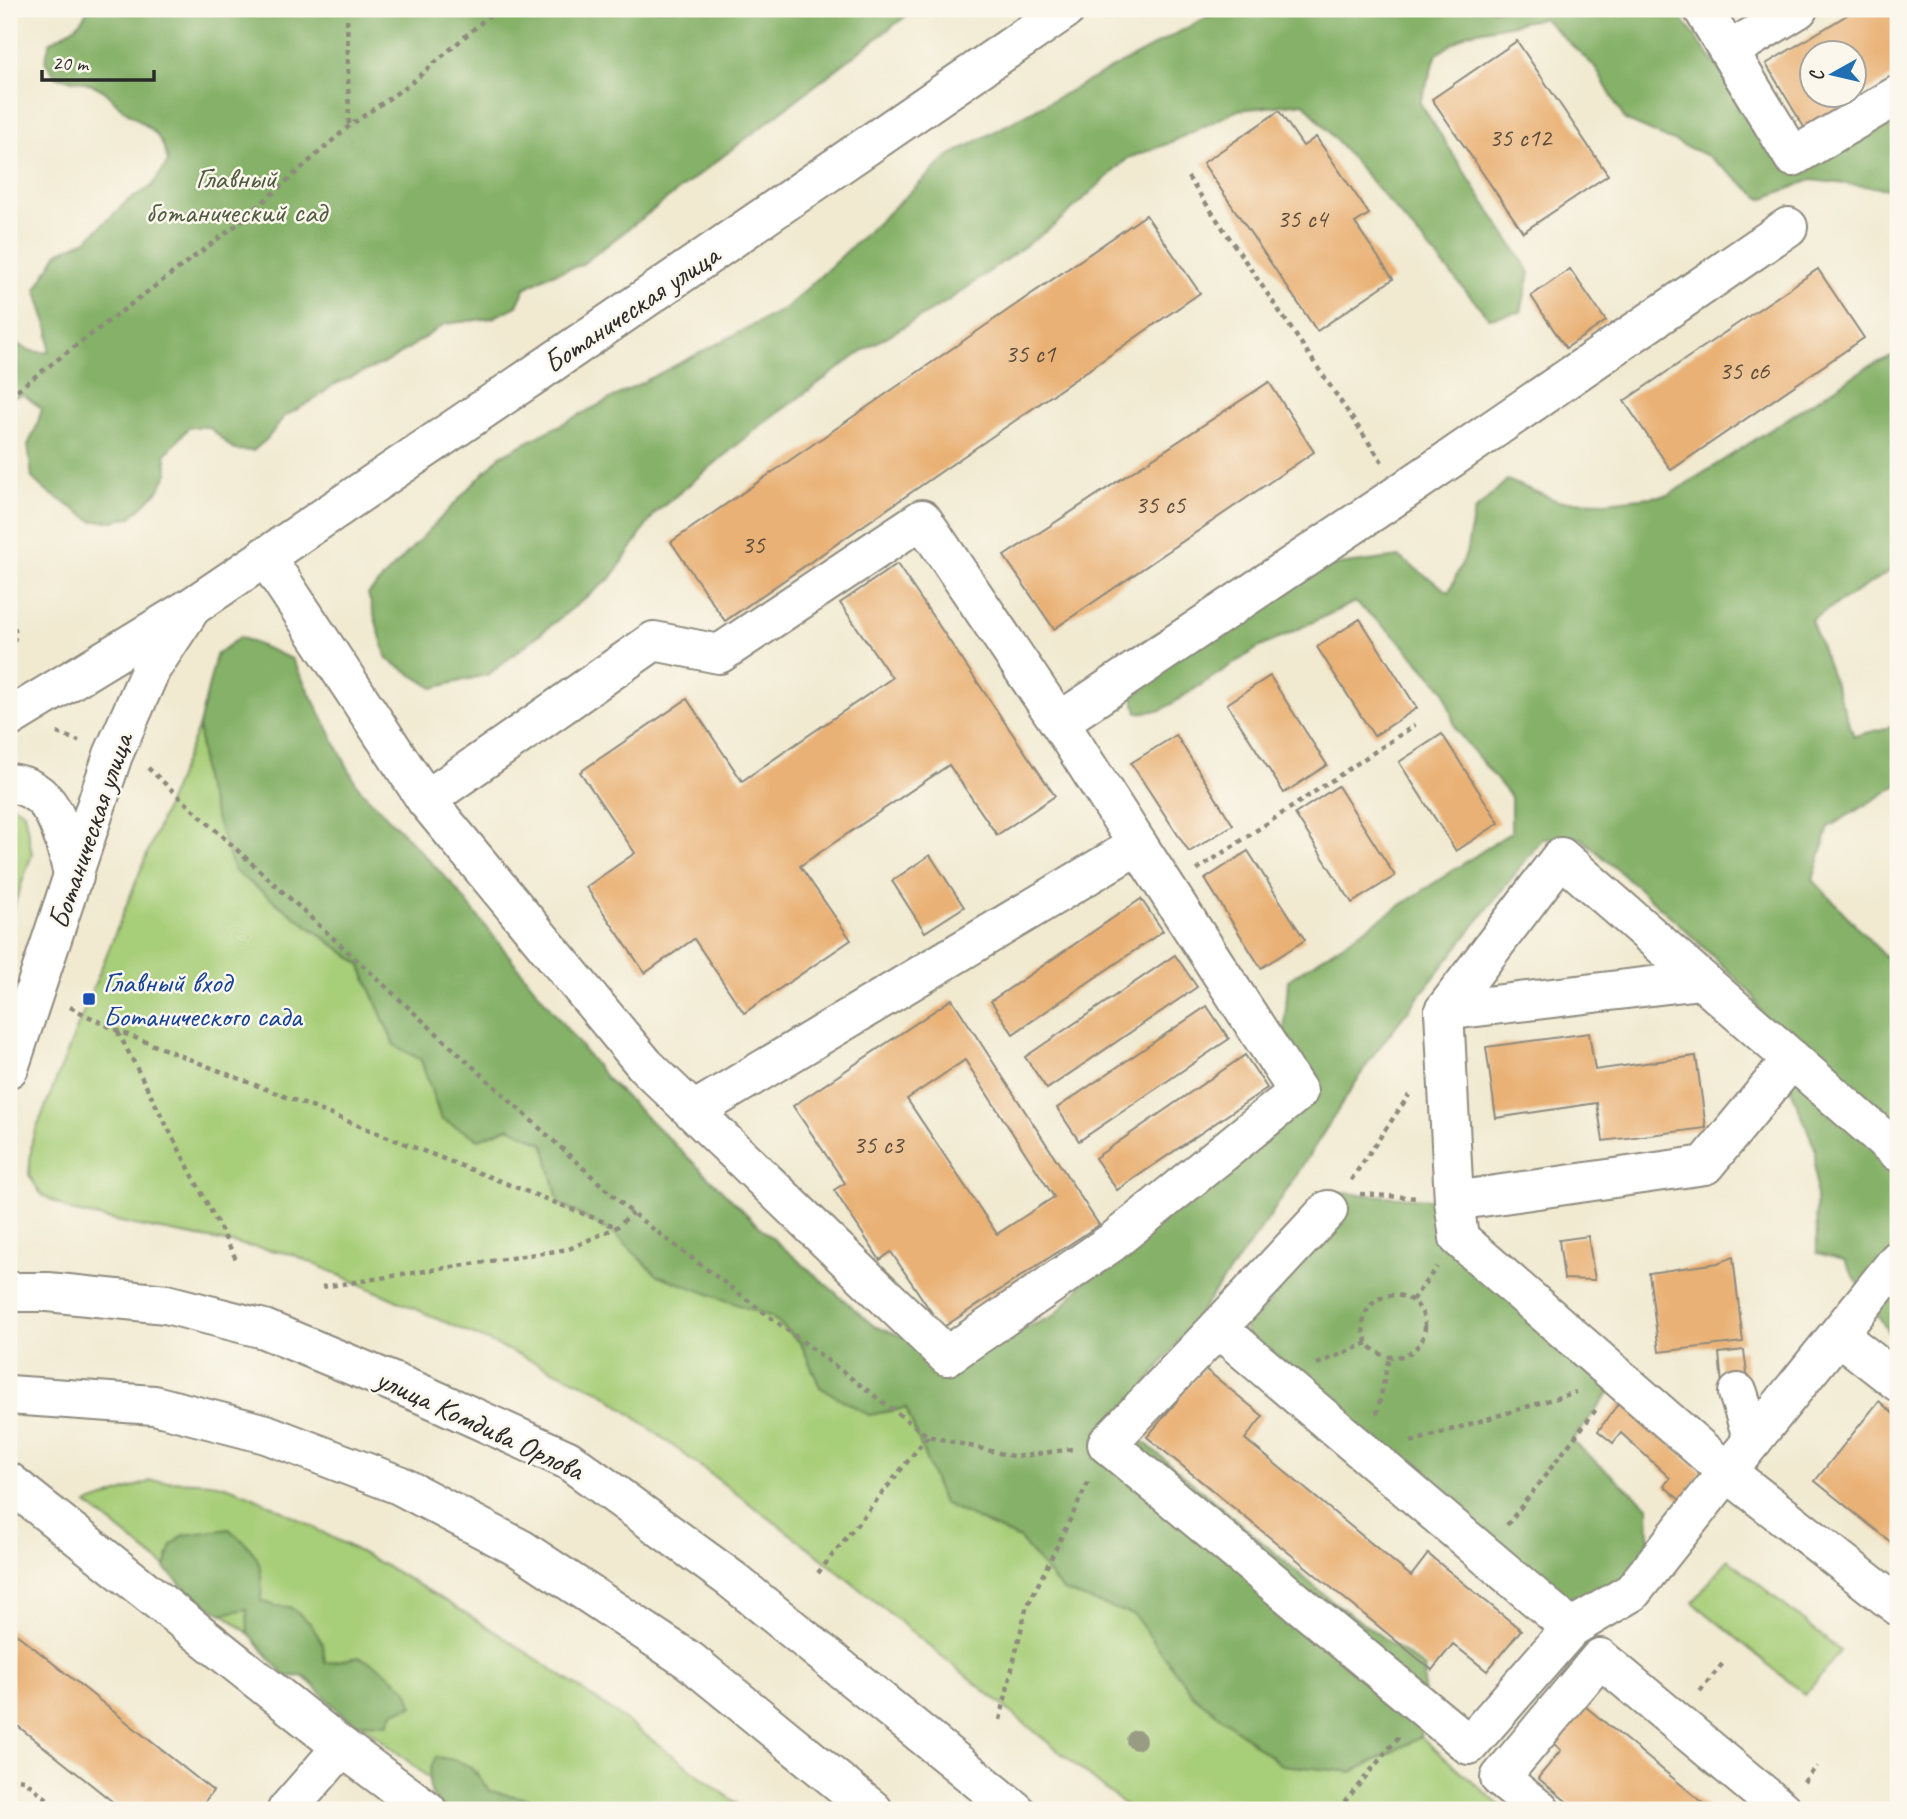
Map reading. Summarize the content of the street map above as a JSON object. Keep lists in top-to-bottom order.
{
  "streets": {
    "main road": ["Ботаническая улица", "улица Комдива Орлова"]
  },
  "parks": ["Главный ботанический сад"],
  "places": {
    "transit": ["Главный вход Ботанического сада"]
  },
  "house_numbers": [
    "35 с12",
    "35 с4",
    "35 с1",
    "35 с6",
    "35 с5",
    "35",
    "35 с3"
  ],
  "scale_bar": "20 m",
  "north": "left"
}
